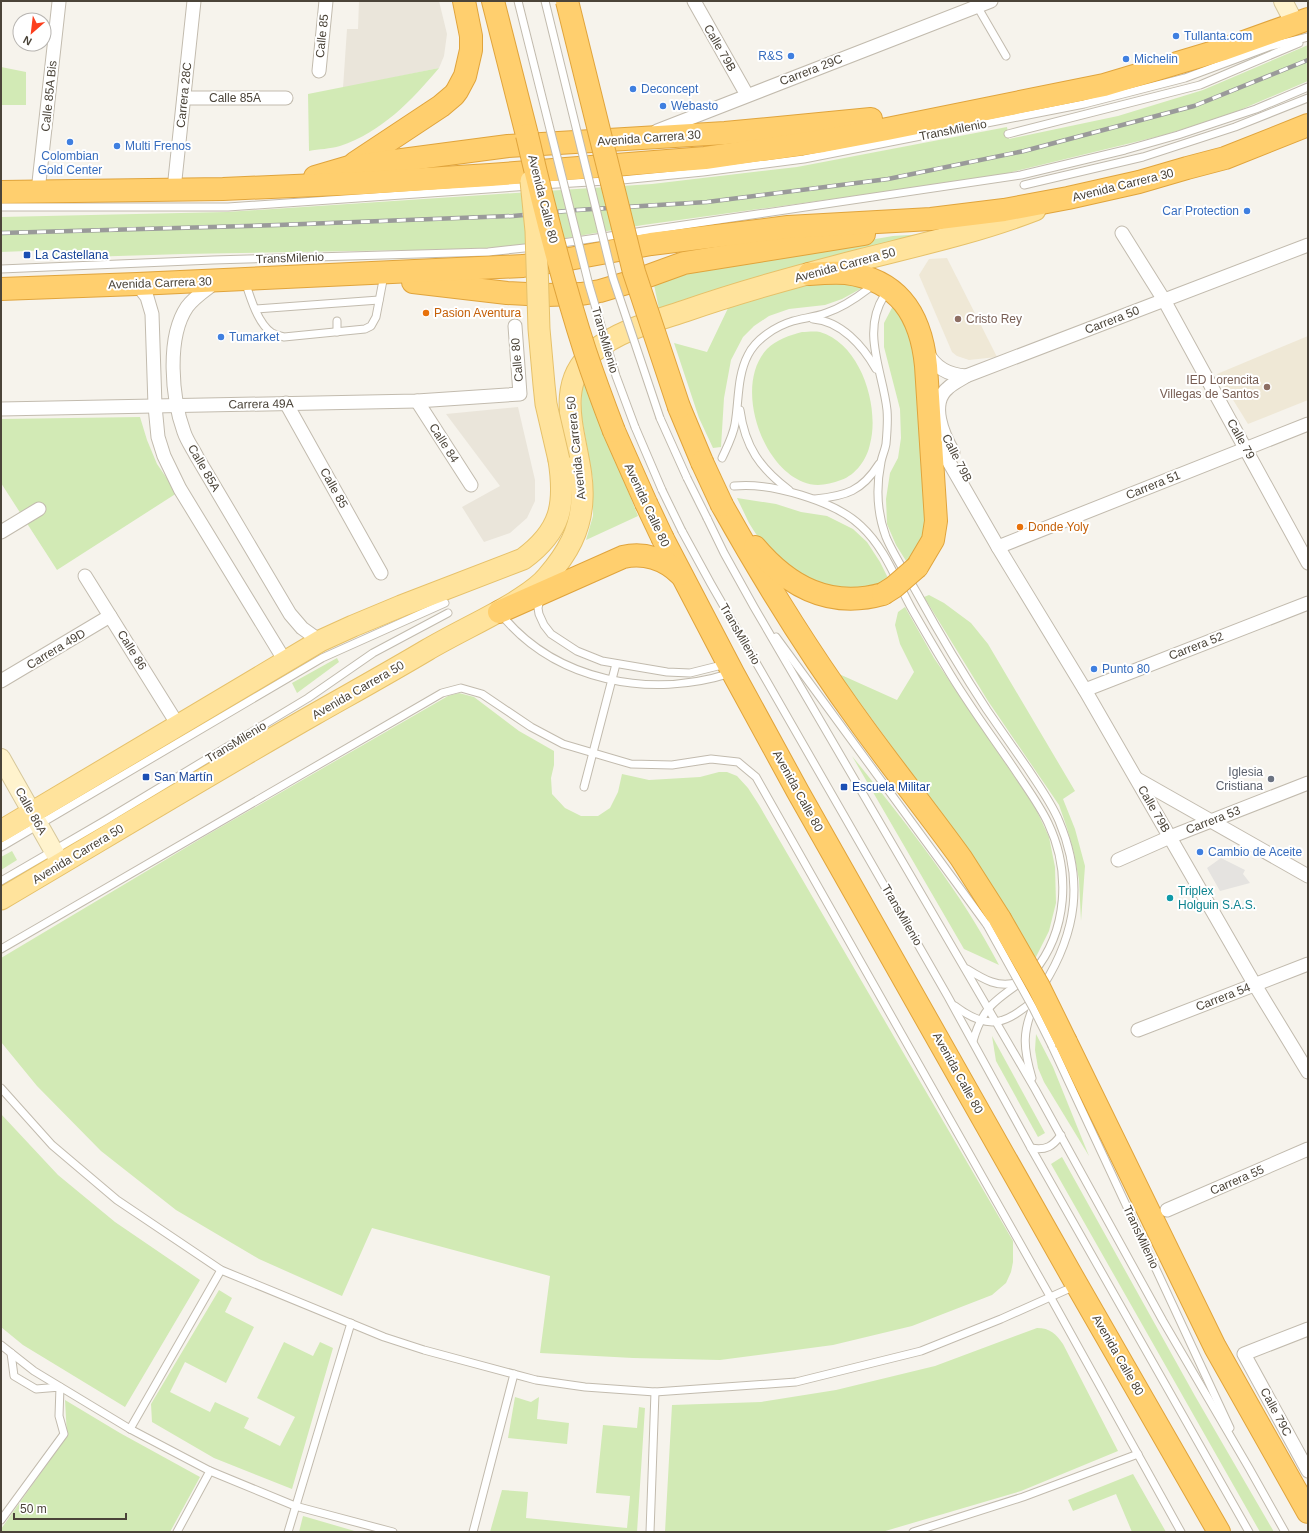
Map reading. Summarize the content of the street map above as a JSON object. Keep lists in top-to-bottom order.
{
  "streets": {
    "highway": ["Avenida Carrera 30", "Avenida Calle 80"],
    "main road": ["Avenida Carrera 50"],
    "street": [
      "Calle 85",
      "Calle 79B",
      "Carrera 29C",
      "Carrera 28C",
      "Calle 85A Bis",
      "Calle 85A",
      "Carrera 50",
      "Calle 80",
      "Carrera 49A",
      "Calle 79",
      "Calle 84",
      "Carrera 51",
      "Carrera 52",
      "Carrera 49D",
      "Calle 86",
      "Calle 86A",
      "Carrera 53",
      "Carrera 54",
      "Carrera 55",
      "Calle 79C"
    ],
    "lane": ["TransMilenio"]
  },
  "crossings": [
    ["Calle 85", "Carrera 49A"],
    ["Calle 79B", "Carrera 29C"],
    ["Calle 79B", "Carrera 50"],
    ["Calle 79B", "Carrera 51"],
    ["Calle 79B", "Carrera 52"],
    ["Calle 79B", "Carrera 53"],
    ["Calle 79B", "Carrera 54"],
    ["Carrera 29C", "Avenida Carrera 30"],
    ["Carrera 28C", "Calle 85A"],
    ["Carrera 28C", "Avenida Carrera 30"],
    ["Calle 85A Bis", "Avenida Carrera 30"],
    ["Calle 85A", "Avenida Carrera 30"],
    ["Calle 85A", "Avenida Carrera 50"],
    ["Calle 85A", "Carrera 49A"],
    ["TransMilenio", "Avenida Carrera 30"],
    ["TransMilenio", "Avenida Calle 80"],
    ["TransMilenio", "Avenida Carrera 50"],
    ["TransMilenio", "Calle 86A"],
    ["Avenida Carrera 30", "Avenida Carrera 50"],
    ["Avenida Calle 80", "Avenida Carrera 50"],
    ["Avenida Carrera 50", "Calle 86"],
    ["Avenida Carrera 50", "Calle 86A"],
    ["Carrera 50", "Calle 79"],
    ["Calle 80", "Carrera 49A"],
    ["Carrera 49A", "Calle 84"],
    ["Calle 79", "Carrera 51"],
    ["Carrera 49D", "Calle 86"]
  ],
  "places": {
    "other": [
      "Tullanta.com",
      "R&S",
      "Michelin",
      "Deconcept",
      "Webasto",
      "Colombian Gold Center",
      "Multi Frenos",
      "Car Protection",
      "Pasion Aventura",
      "Cristo Rey",
      "Tumarket",
      "IED Lorencita Villegas de Santos",
      "Donde Yoly",
      "Punto 80",
      "Iglesia Cristiana",
      "Cambio de Aceite",
      "Triplex Holguin S.A.S."
    ],
    "transit": ["La Castellana", "San Martín", "Escuela Militar"]
  },
  "scale_bar": "50 m",
  "north": "bottom left"
}
